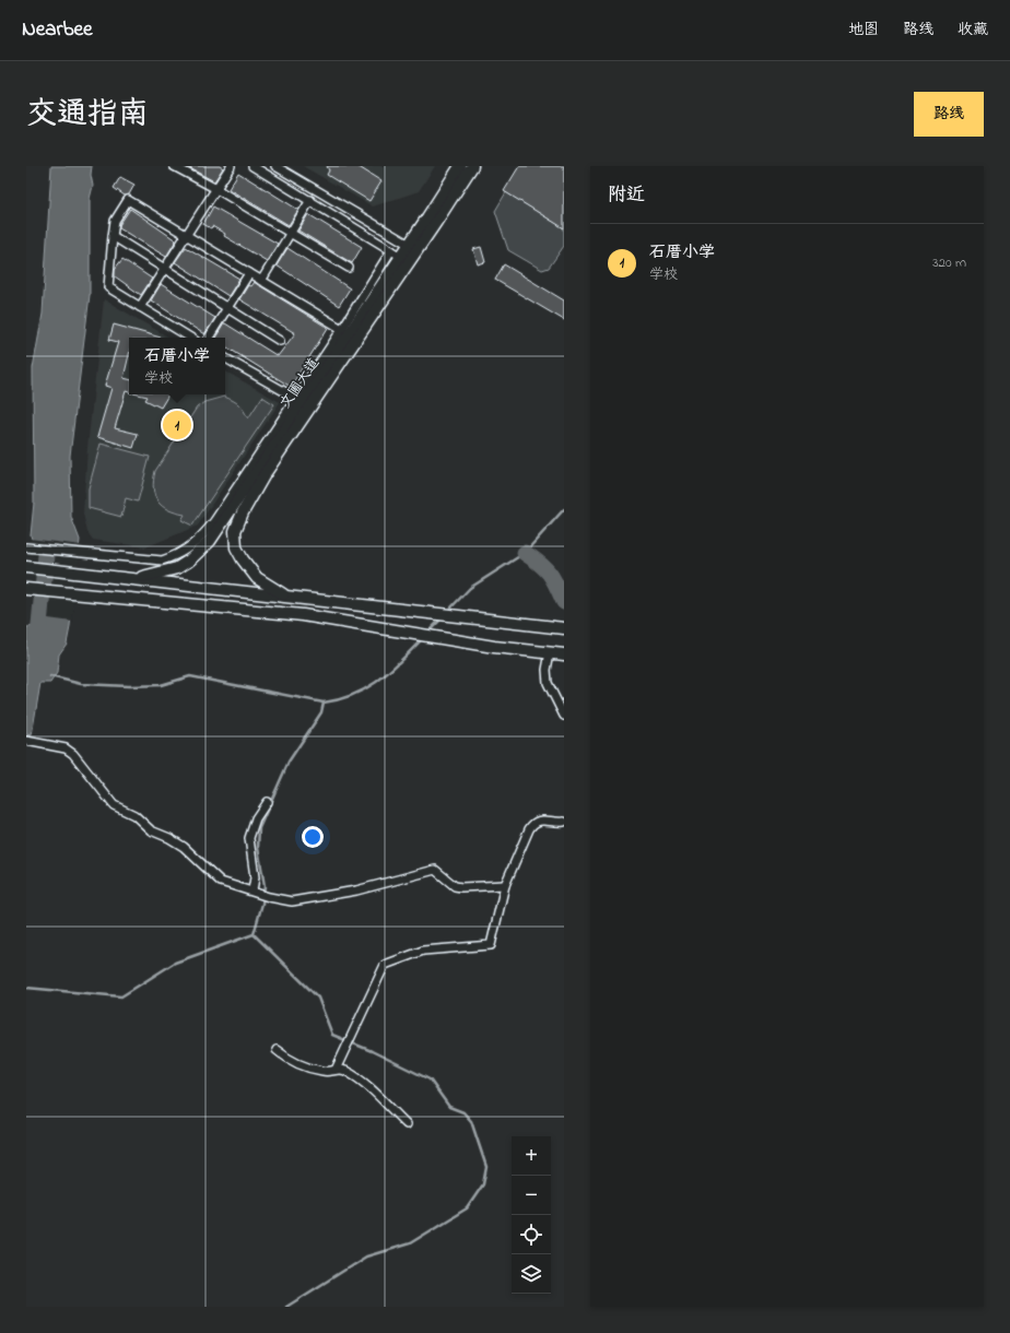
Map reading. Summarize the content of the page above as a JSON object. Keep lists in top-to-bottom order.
{
  "streets": {
    "main road": ["文圃大道"]
  },
  "page": {
    "header": "Nearbee",
    "nav": ["地图", "路线", "收藏"],
    "title": "交通指南",
    "buttons": "路线",
    "heading": "附近",
    "list": [
      {
        "mark": "1",
        "name": "石厝小学",
        "note": "学校",
        "value": "320 m"
      }
    ],
    "popup": ["石厝小学", "学校"],
    "pins": "1",
    "map_buttons": ["+", "−"]
  }
}
